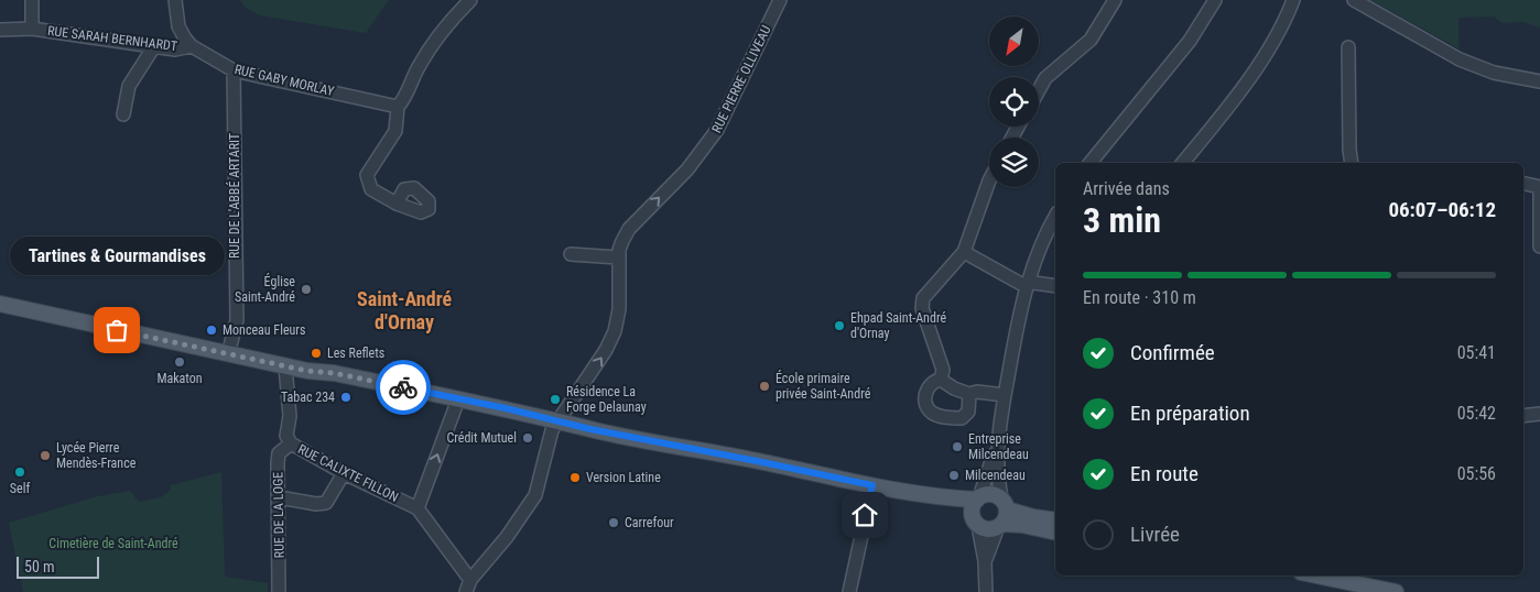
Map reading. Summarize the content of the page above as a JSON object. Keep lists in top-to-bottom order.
{
  "streets": {
    "street": [
      "RUE SARAH BERNHARDT",
      "RUE PIERRE OLLIVEAU",
      "RUE GABY MORLAY",
      "RUE DE L'ABBÉ ARTARIT",
      "RUE CALIXTE FILLON",
      "RUE DE LA LOGE"
    ]
  },
  "crossings": [
    ["RUE SARAH BERNHARDT", "RUE GABY MORLAY"],
    ["RUE GABY MORLAY", "RUE DE L'ABBÉ ARTARIT"],
    ["RUE CALIXTE FILLON", "RUE DE LA LOGE"]
  ],
  "one_way": ["RUE PIERRE OLLIVEAU"],
  "districts": ["Saint-André d'Ornay"],
  "parks": ["Cimetière de Saint-André"],
  "places": [
    "Église Saint-André",
    "Ehpad Saint-André d'Ornay",
    "Tartines & Gourmandises",
    "Monceau Fleurs",
    "Les Reflets",
    "Makaton",
    "École primaire privée Saint-André",
    "Tabac 234",
    "Résidence La Forge Delaunay",
    "Crédit Mutuel",
    "Entreprise Milcendeau",
    "Lycée Pierre Mendès-France",
    "Self",
    "Milcendeau",
    "Version Latine",
    "Carrefour"
  ],
  "scale_bar": "50 m",
  "north": "bottom left",
  "page": {
    "heading": ["3 min", "Arrivée dans", "06:07–06:12"],
    "bubble": "Tartines & Gourmandises",
    "bar": "En route · 310 m",
    "list": [
      ["Confirmée", "05:41"],
      ["En préparation", "05:42"],
      ["En route", "05:56"],
      "Livrée"
    ],
    "scale": "50 m"
  }
}
